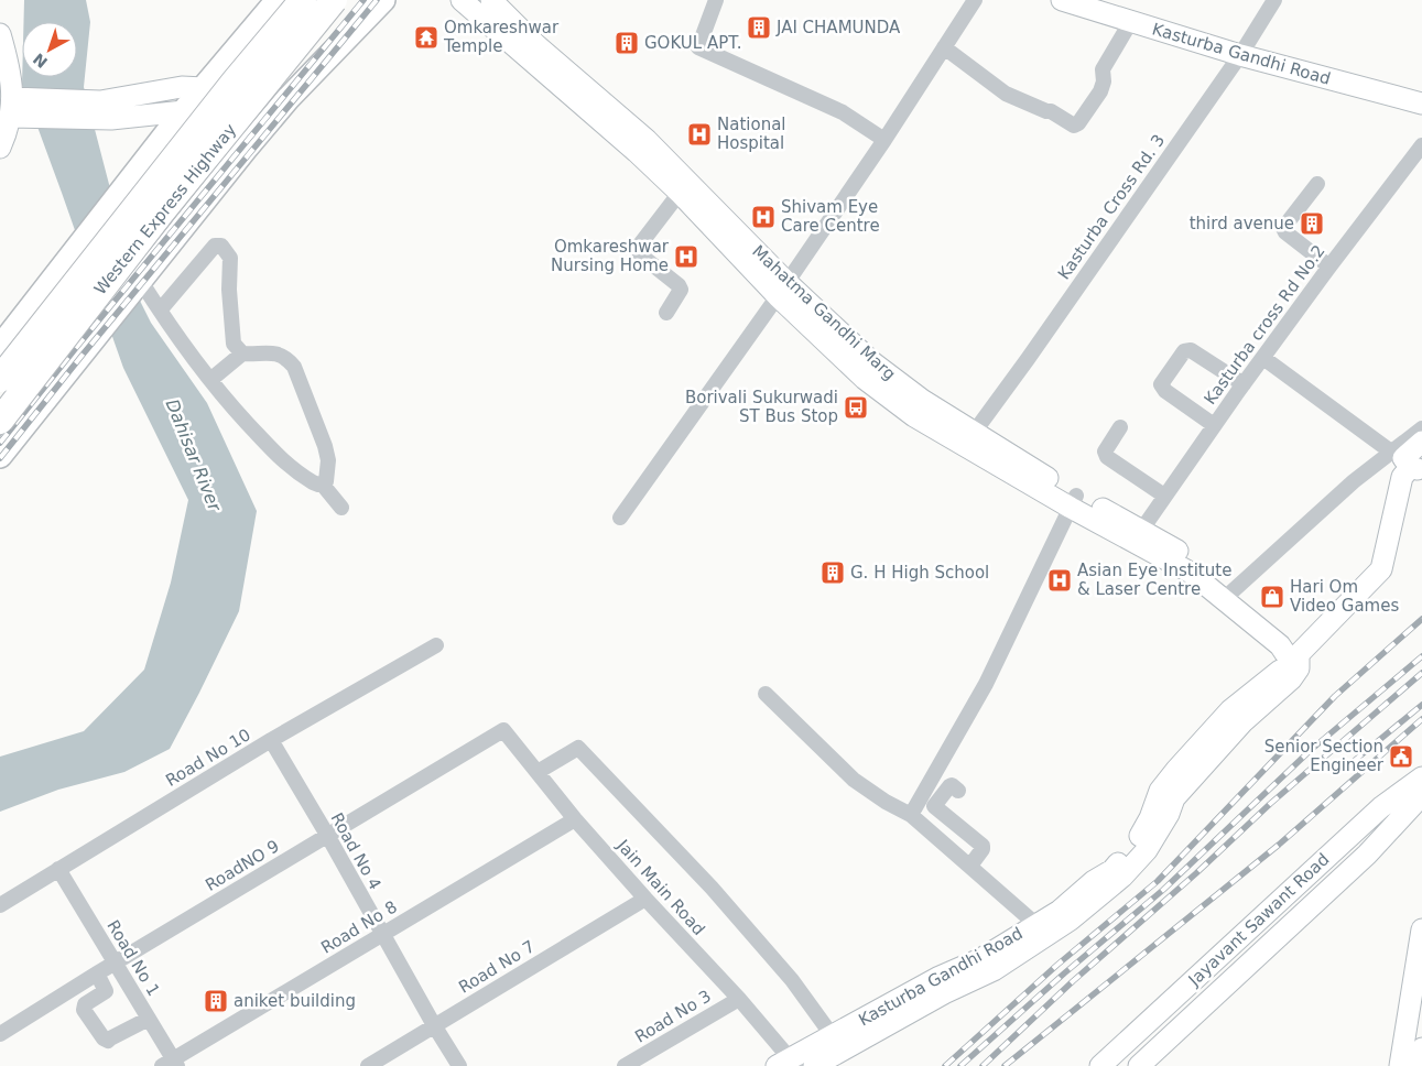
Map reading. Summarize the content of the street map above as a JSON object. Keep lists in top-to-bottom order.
{
  "streets": {
    "highway": ["Western Express Highway"],
    "main road": ["Kasturba Gandhi Road", "Mahatma Gandhi Marg", "Jayavant Sawant Road"],
    "street": [
      "Kasturba Cross Rd. 3",
      "Kasturba cross Rd No.2",
      "Road No 10",
      "Road No 4",
      "RoadNO 9",
      "Jain Main Road",
      "Road No 8",
      "Road No 1",
      "Road No 7",
      "Road No 3"
    ]
  },
  "crossings": [
    ["Kasturba Gandhi Road", "Kasturba Cross Rd. 3"],
    ["Kasturba Gandhi Road", "Jain Main Road"],
    ["Road No 10", "Road No 4"],
    ["Road No 10", "Road No 1"],
    ["Road No 4", "RoadNO 9"],
    ["Road No 4", "Road No 8"],
    ["Road No 4", "Road No 7"],
    ["RoadNO 9", "Jain Main Road"],
    ["RoadNO 9", "Road No 1"],
    ["Jain Main Road", "Road No 8"],
    ["Jain Main Road", "Road No 7"],
    ["Jain Main Road", "Road No 3"],
    ["Road No 8", "Road No 1"]
  ],
  "water": ["Dahisar River"],
  "places": {
    "building": [
      "JAI CHAMUNDA",
      "GOKUL APT.",
      "third avenue",
      "G. H High School",
      "aniket building"
    ],
    "temple": ["Omkareshwar Temple"],
    "hospital": [
      "National Hospital",
      "Shivam Eye Care Centre",
      "Omkareshwar Nursing Home",
      "Asian Eye Institute & Laser Centre"
    ],
    "bus stop": ["Borivali Sukurwadi ST Bus Stop"],
    "shop": ["Hari Om Video Games"],
    "public building": ["Senior Section Engineer"]
  },
  "north": "bottom left"
}
